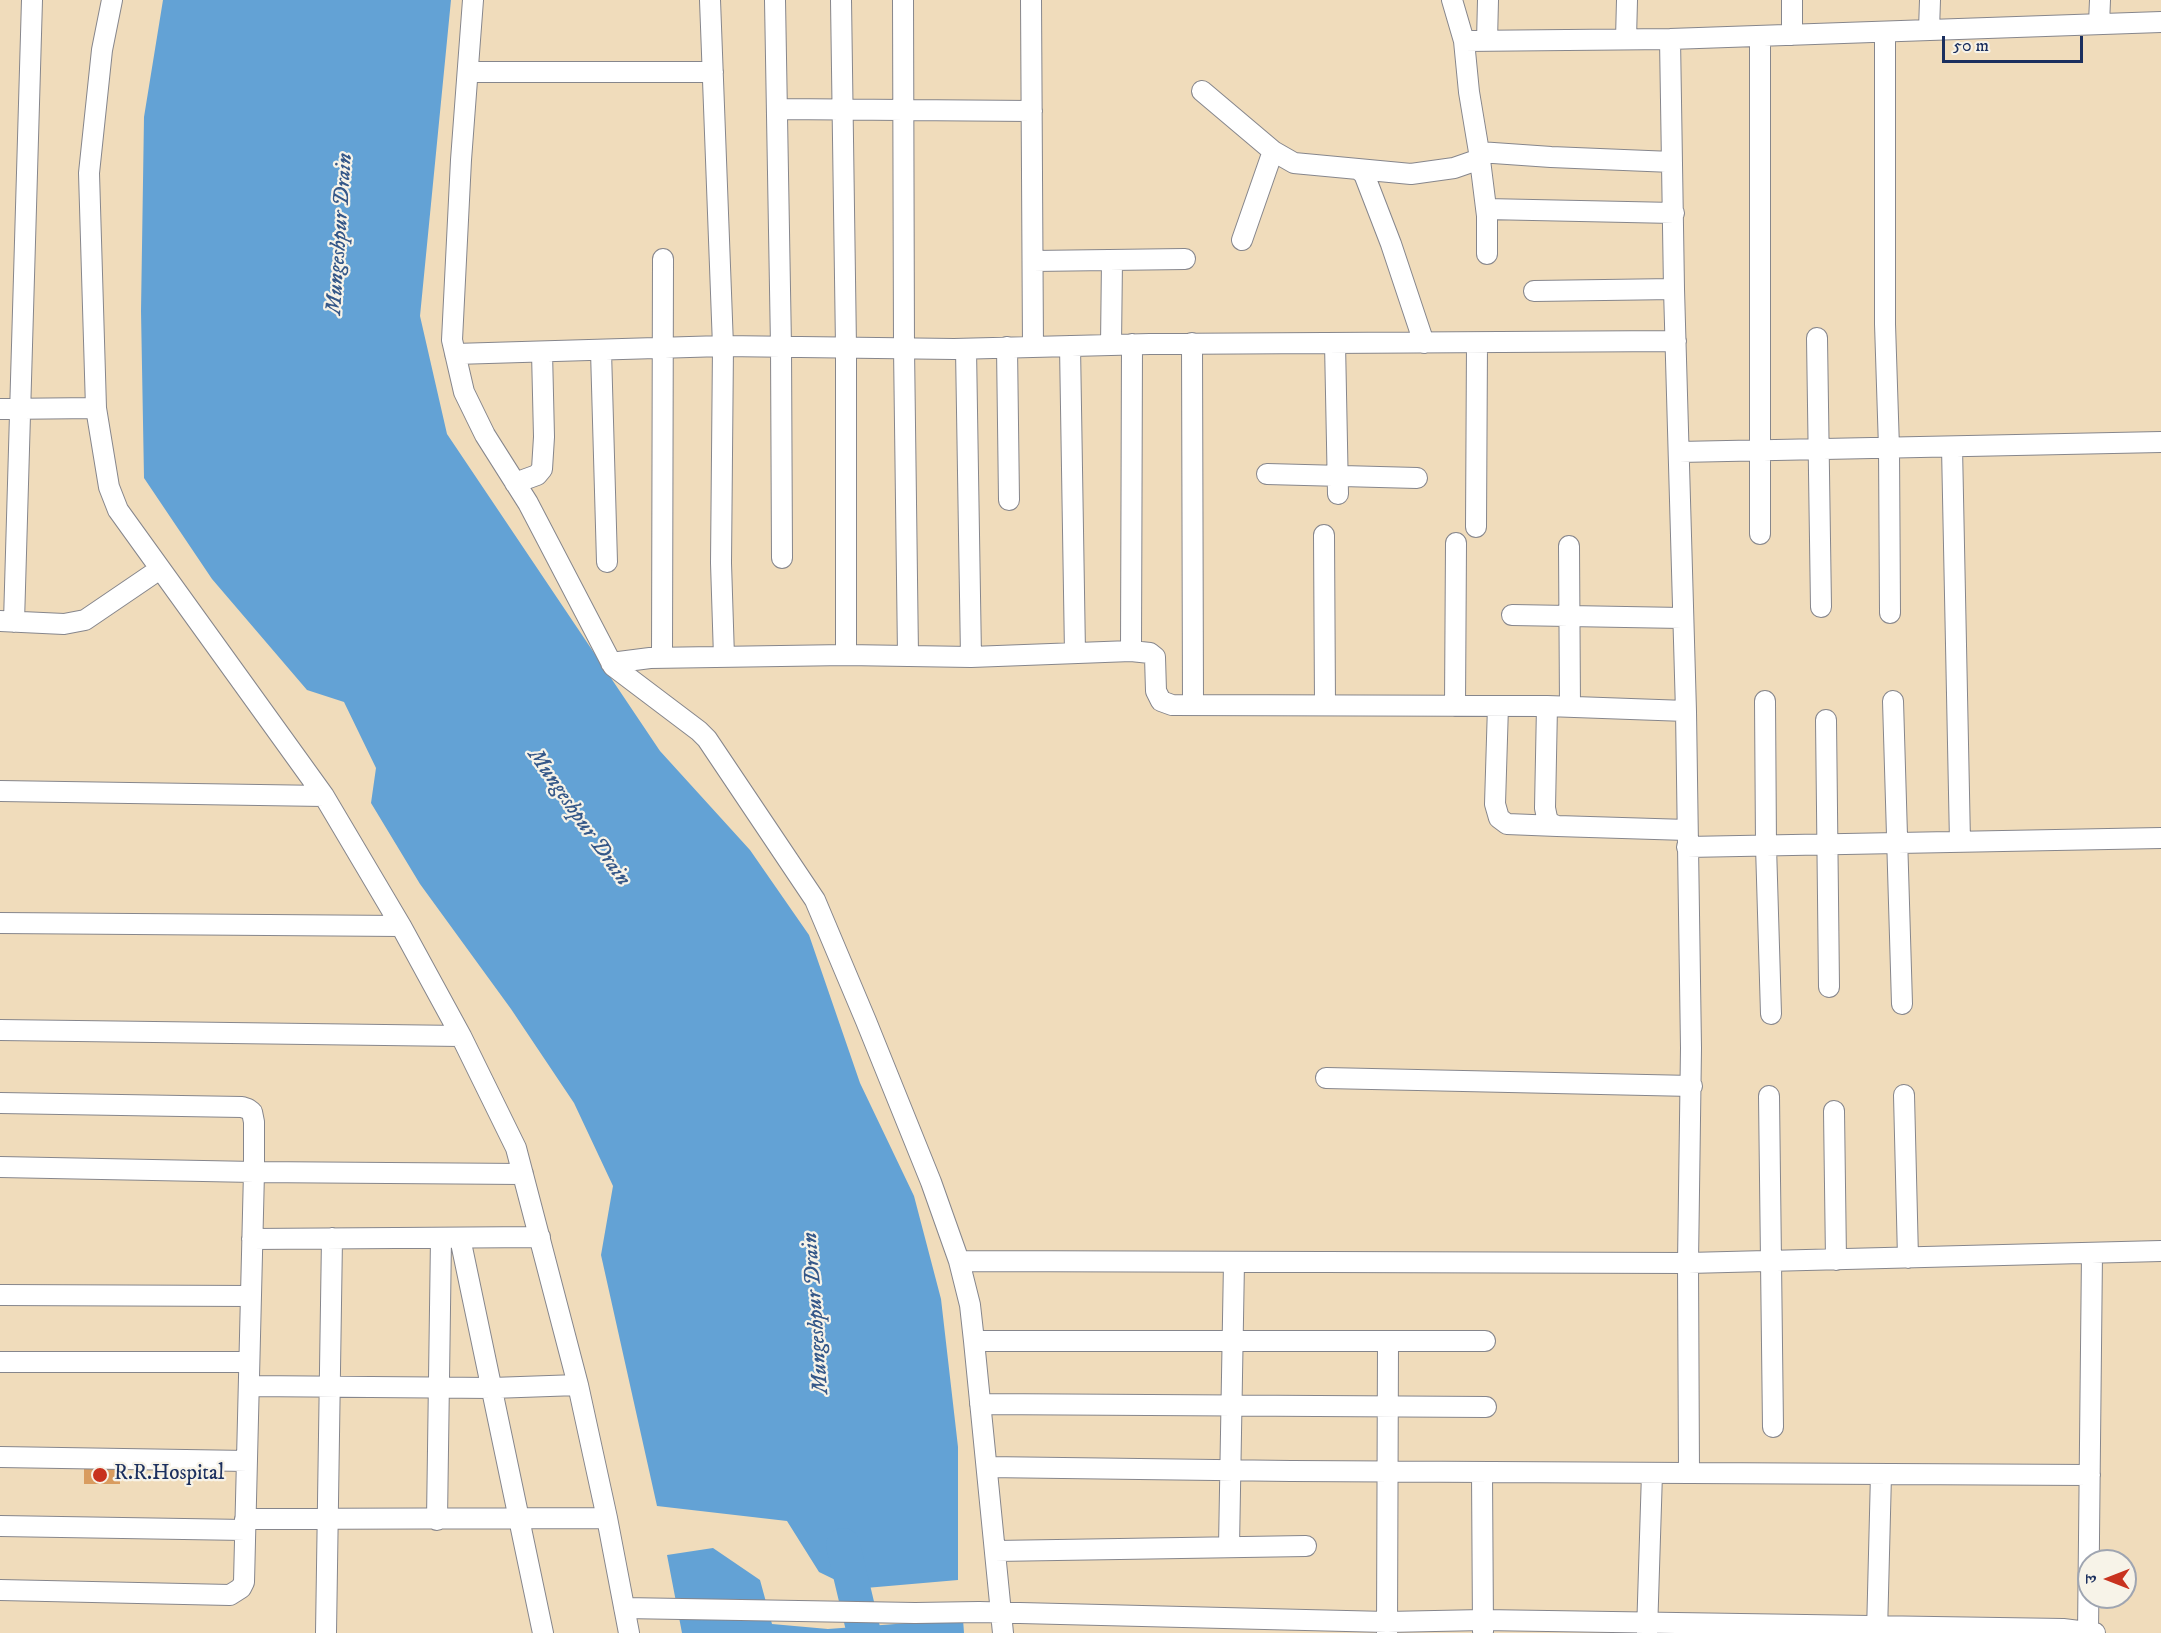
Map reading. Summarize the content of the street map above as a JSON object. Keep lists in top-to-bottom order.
{
  "water": ["Mungeshpur Drain"],
  "places": ["R.R.Hospital"],
  "scale_bar": "50 m",
  "north": "left"
}
